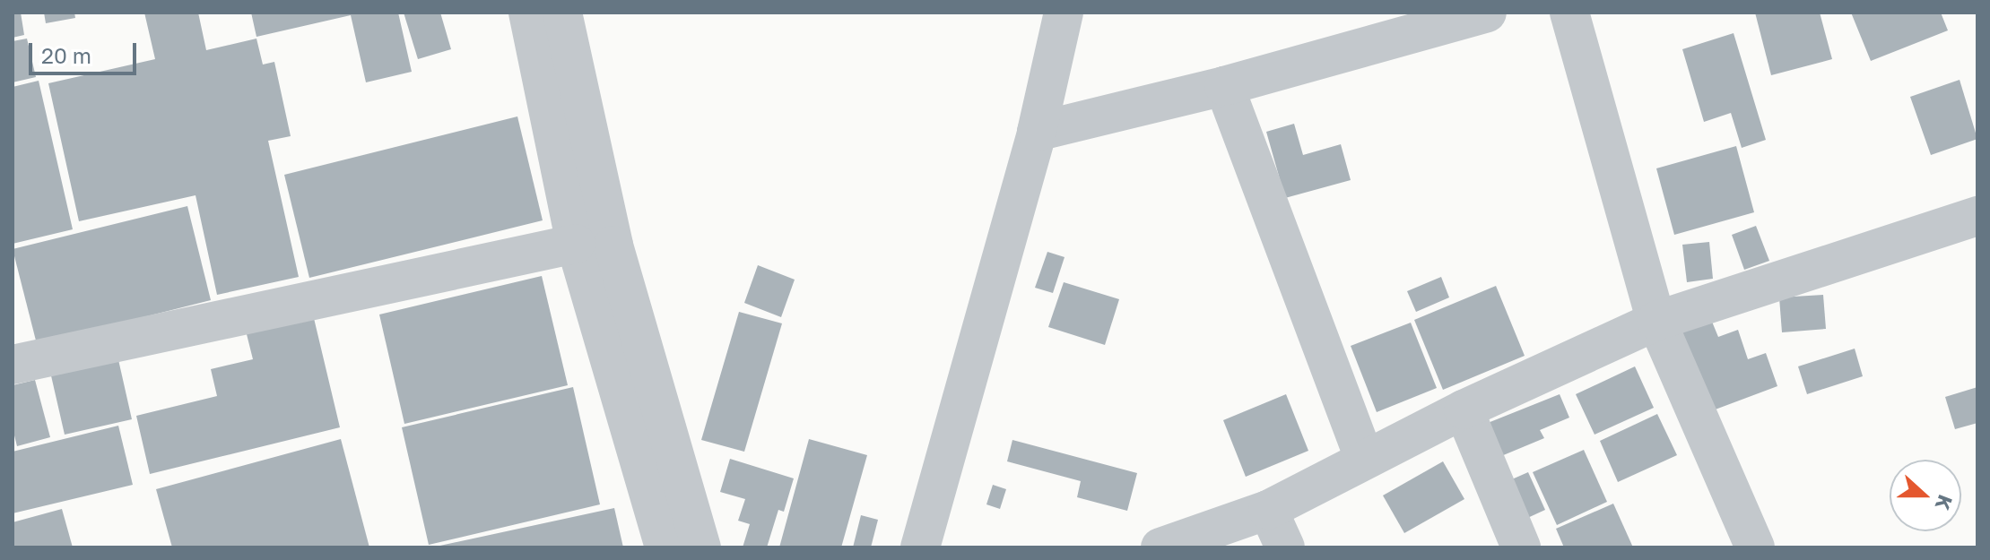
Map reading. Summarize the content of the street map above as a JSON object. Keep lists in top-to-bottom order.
{
  "scale_bar": "20 m",
  "north": "right"
}
